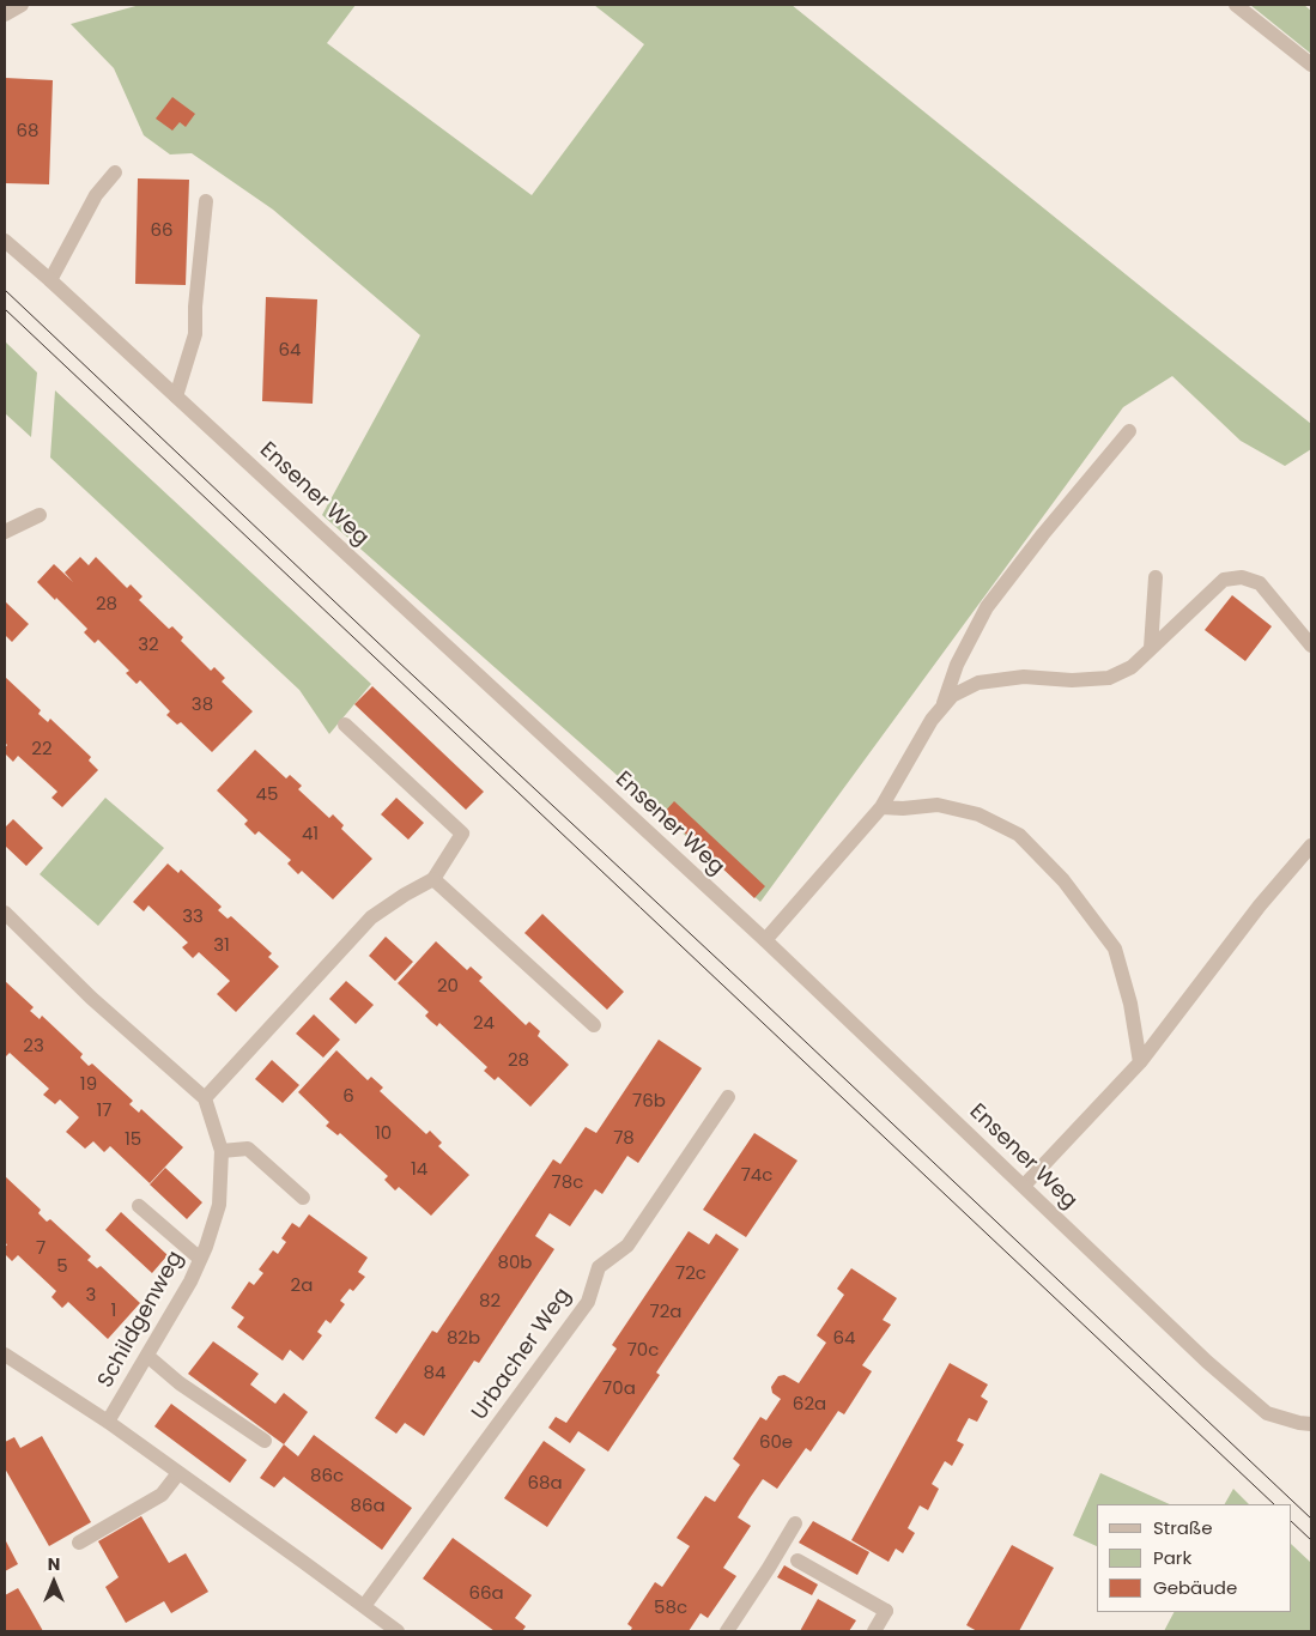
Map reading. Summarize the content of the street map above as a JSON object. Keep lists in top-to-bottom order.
{
  "streets": {
    "street": ["Ensener Weg", "Schildgenweg", "Urbacher Weg"]
  },
  "house_numbers": [
    "68",
    "66",
    "64",
    "28",
    "32",
    "38",
    "22",
    "45",
    "41",
    "33",
    "31",
    "20",
    "24",
    "23",
    "28",
    "19",
    "6",
    "76b",
    "17",
    "10",
    "78",
    "15",
    "14",
    "74c",
    "78c",
    "7",
    "80b",
    "5",
    "72c",
    "2a",
    "3",
    "82",
    "1",
    "72a",
    "82b",
    "64",
    "70c",
    "84",
    "70a",
    "62a",
    "60e",
    "86c",
    "68a",
    "86a",
    "66a",
    "58c"
  ],
  "legend": ["Straße", "Park", "Gebäude"],
  "north": "top"
}
